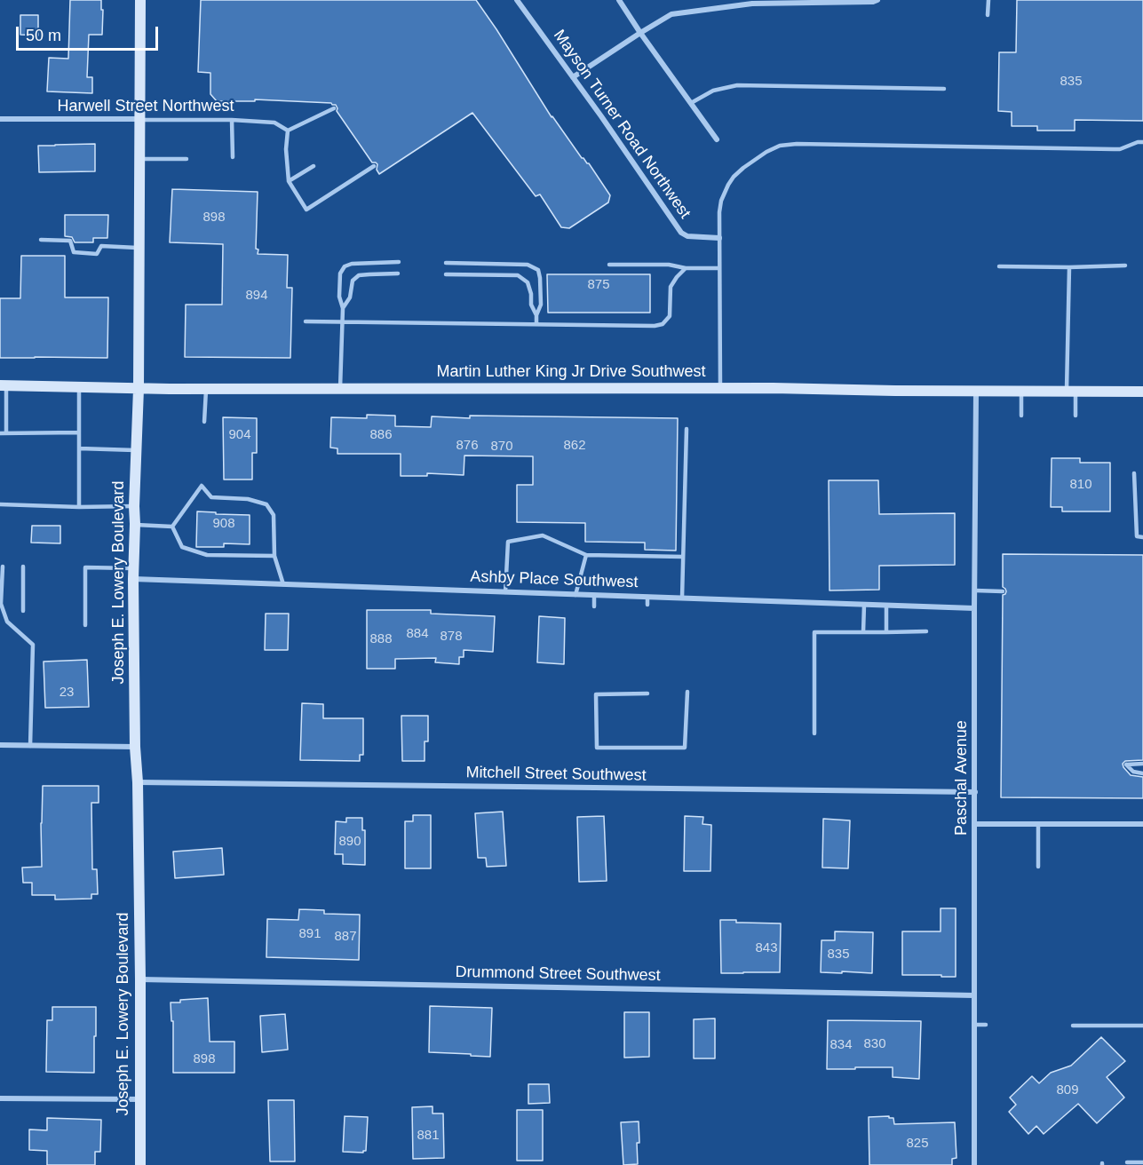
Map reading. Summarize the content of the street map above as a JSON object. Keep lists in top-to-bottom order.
{
  "streets": {
    "main road": ["Martin Luther King Jr Drive Southwest", "Joseph E. Lowery Boulevard"],
    "street": [
      "Harwell Street Northwest",
      "Mayson Turner Road Northwest",
      "Ashby Place Southwest",
      "Mitchell Street Southwest",
      "Paschal Avenue",
      "Drummond Street Southwest"
    ]
  },
  "crossings": [
    ["Harwell Street Northwest", "Joseph E. Lowery Boulevard"],
    ["Martin Luther King Jr Drive Southwest", "Joseph E. Lowery Boulevard"],
    ["Martin Luther King Jr Drive Southwest", "Paschal Avenue"],
    ["Ashby Place Southwest", "Joseph E. Lowery Boulevard"],
    ["Ashby Place Southwest", "Paschal Avenue"],
    ["Joseph E. Lowery Boulevard", "Mitchell Street Southwest"],
    ["Joseph E. Lowery Boulevard", "Drummond Street Southwest"],
    ["Mitchell Street Southwest", "Paschal Avenue"],
    ["Paschal Avenue", "Drummond Street Southwest"]
  ],
  "house_numbers": [
    "835",
    "898",
    "875",
    "894",
    "904",
    "886",
    "876",
    "862",
    "870",
    "810",
    "908",
    "884",
    "878",
    "888",
    "23",
    "890",
    "891",
    "887",
    "843",
    "835",
    "830",
    "834",
    "898",
    "809",
    "881",
    "825"
  ],
  "scale_bar": "50 m"
}
